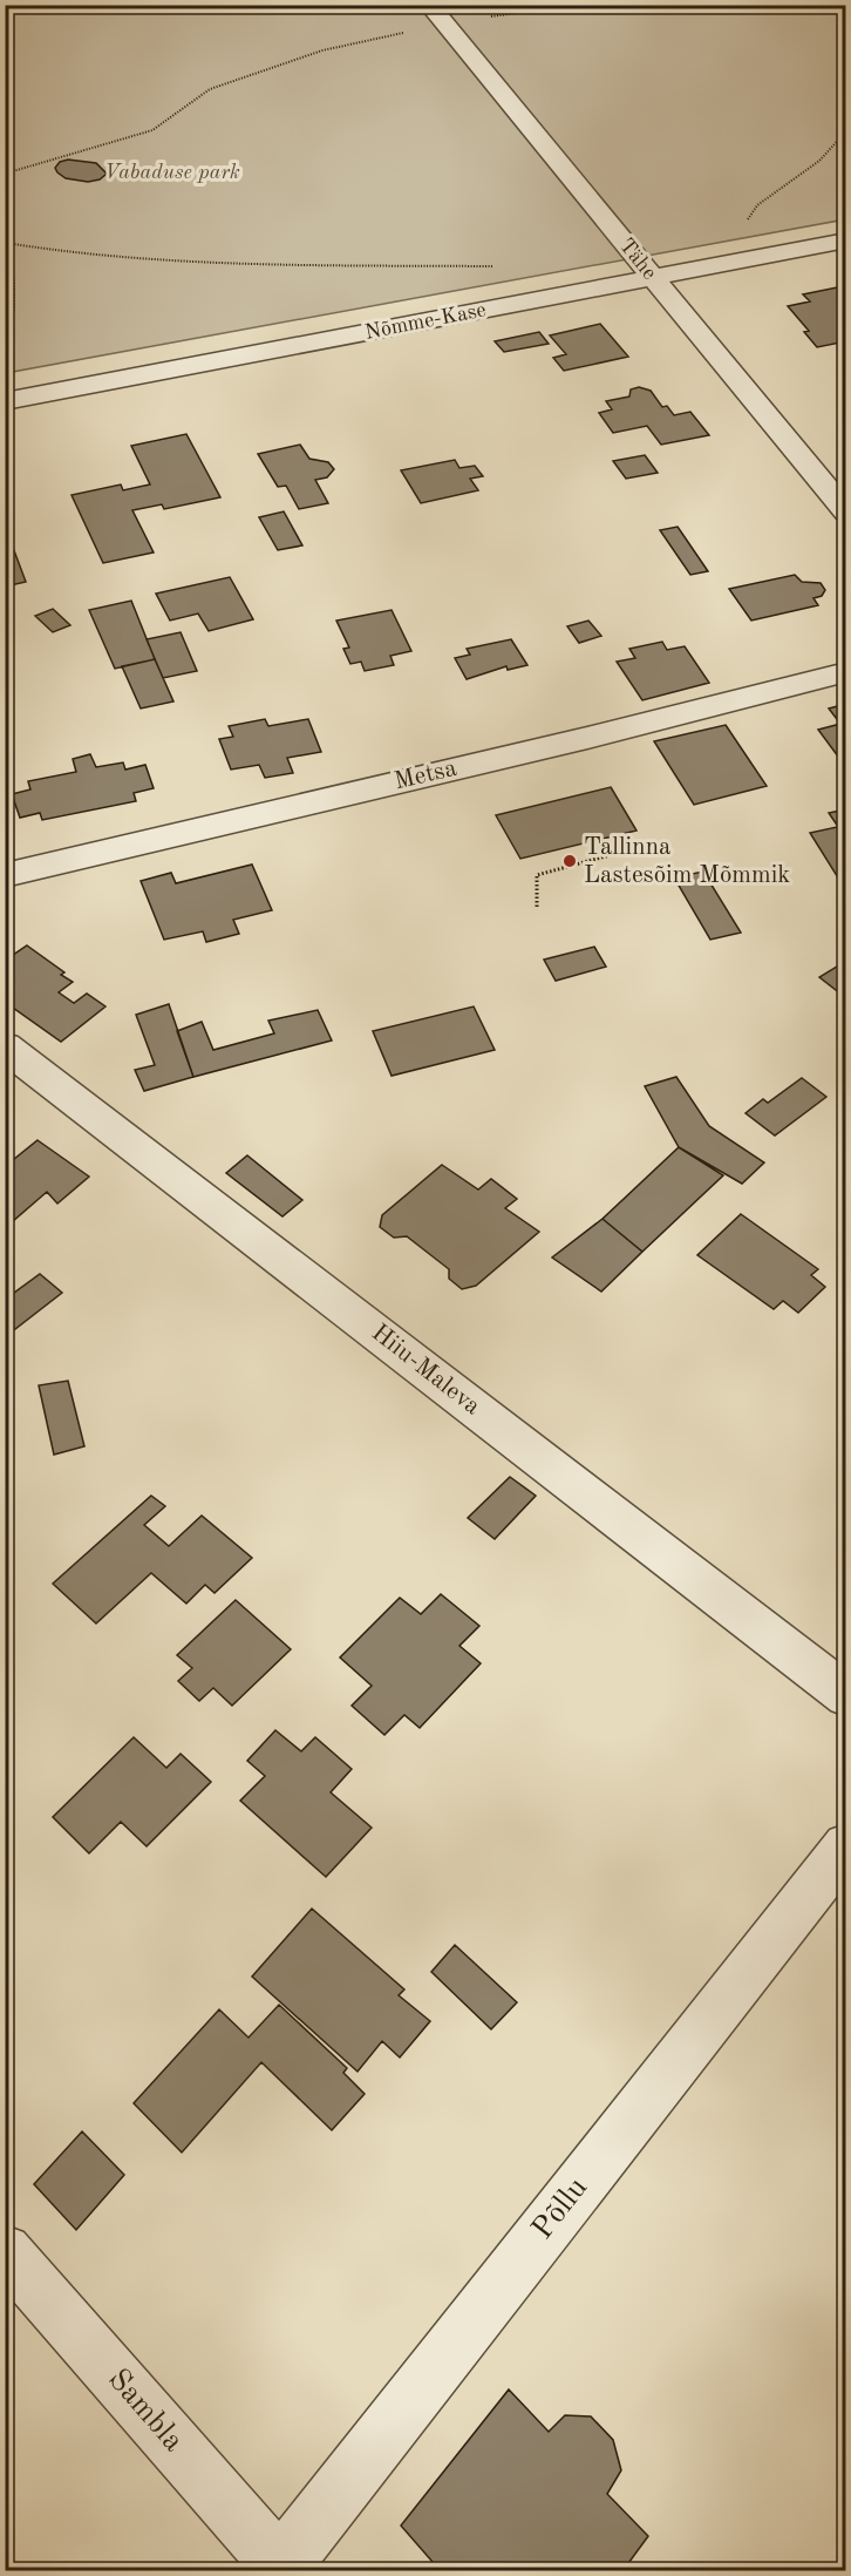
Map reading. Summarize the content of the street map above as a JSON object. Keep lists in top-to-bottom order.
{
  "streets": {
    "street": [
      "Tähe",
      "Nõmme-Kase",
      "Metsa",
      "Hiiu-Maleva",
      "Põllu",
      "Sambla"
    ]
  },
  "crossings": [
    ["Tähe", "Nõmme-Kase"],
    ["Põllu", "Sambla"]
  ],
  "parks": ["Vabaduse park"],
  "places": ["Tallinna Lastesõim Mõmmik"]
}
